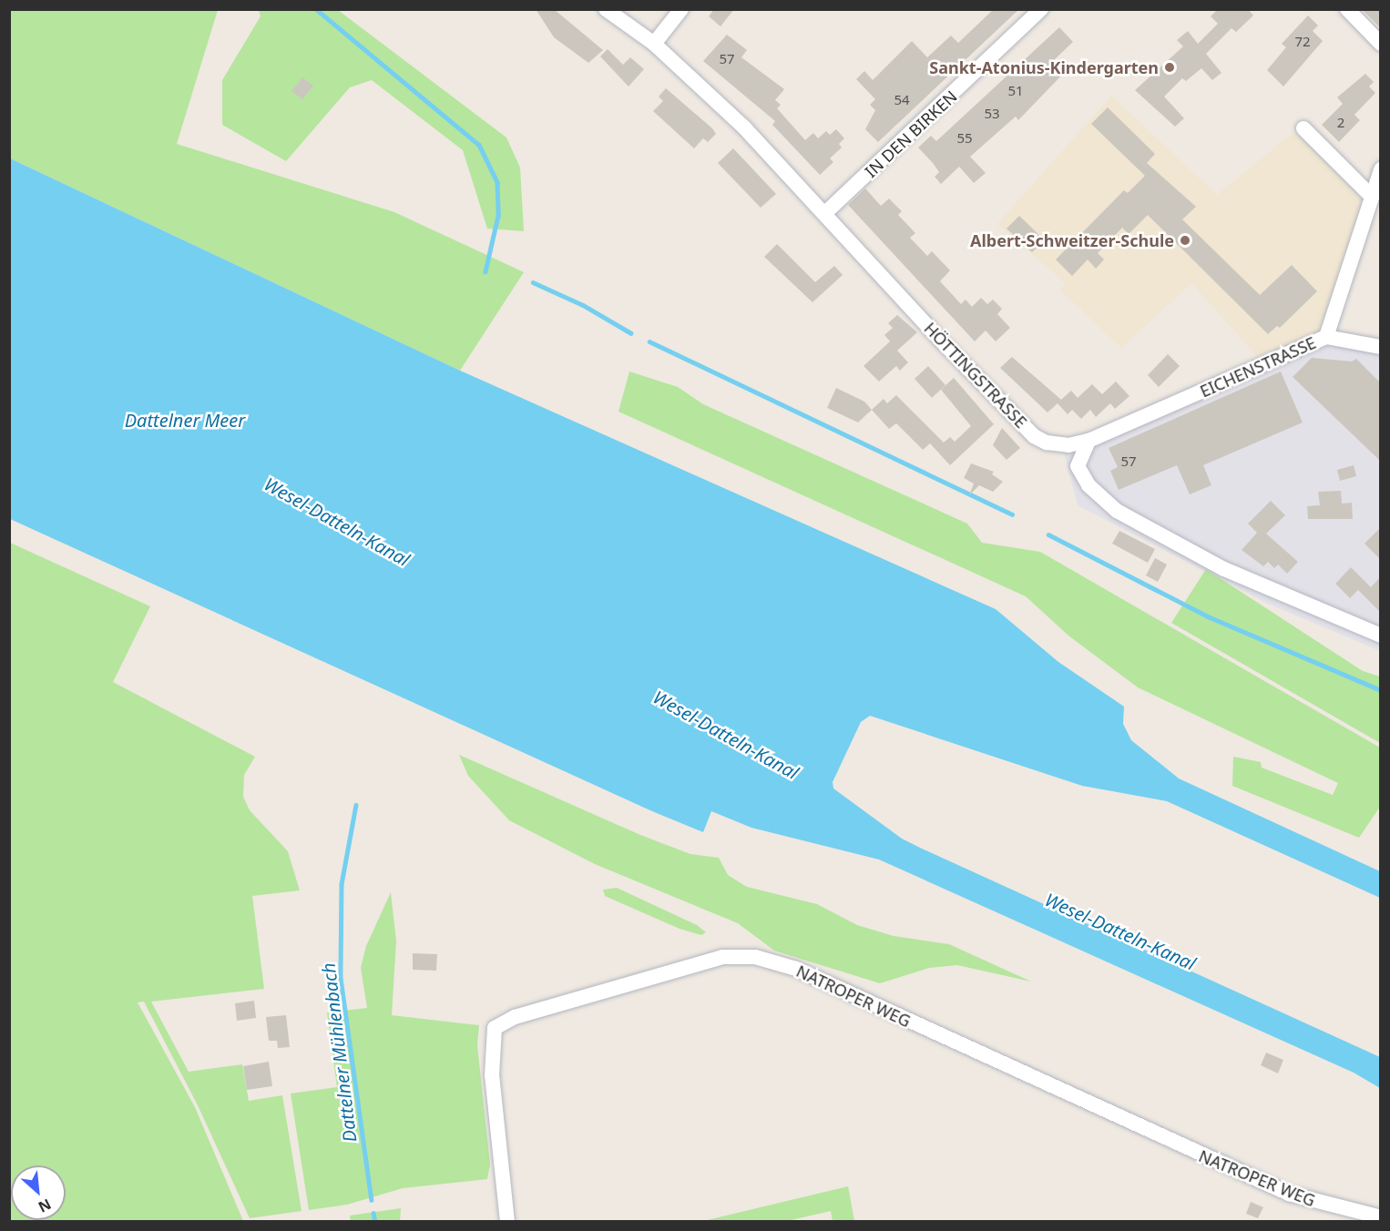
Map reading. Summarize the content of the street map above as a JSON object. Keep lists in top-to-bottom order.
{
  "streets": {
    "street": [
      "IN DEN BIRKEN",
      "EICHENSTRASSE",
      "HÖTTINGSTRASSE",
      "NATROPER WEG"
    ]
  },
  "crossings": [
    ["IN DEN BIRKEN", "HÖTTINGSTRASSE"],
    ["EICHENSTRASSE", "HÖTTINGSTRASSE"]
  ],
  "water": ["Dattelner Meer", "Wesel-Datteln-Kanal", "Dattelner Mühlenbach"],
  "places": ["Sankt-Atonius-Kindergarten", "Albert-Schweitzer-Schule"],
  "house_numbers": [
    "72",
    "57",
    "51",
    "54",
    "53",
    "2",
    "55",
    "57"
  ],
  "north": "bottom right"
}
